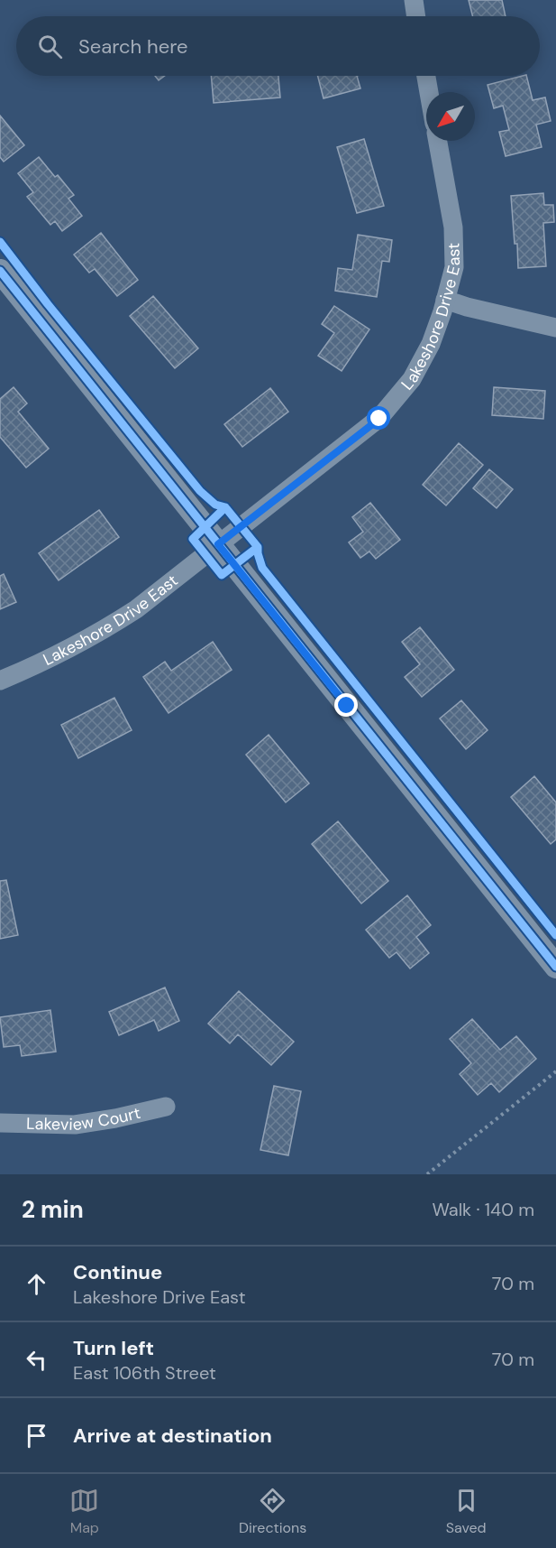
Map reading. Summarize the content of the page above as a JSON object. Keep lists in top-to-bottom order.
{
  "streets": {
    "street": ["Lakeshore Drive East", "Lakeview Court"]
  },
  "north": "bottom left",
  "page": {
    "search": "Search here",
    "heading": ["2 min", "Walk · 140 m"],
    "list": [
      ["Continue", "Lakeshore Drive East", "70 m"],
      ["Turn left", "East 106th Street", "70 m"],
      "Arrive at destination"
    ],
    "nav": ["Map", "Directions", "Saved"]
  }
}
